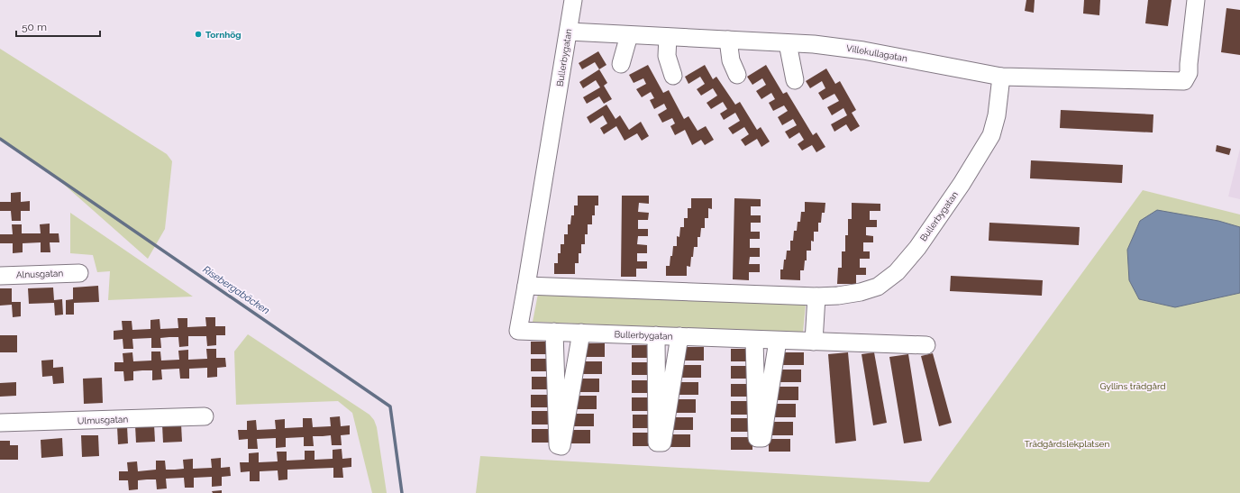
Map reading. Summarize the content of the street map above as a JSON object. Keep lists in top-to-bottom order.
{
  "streets": {
    "street": [
      "Villekullagatan",
      "Bullerbygatan",
      "Alnusgatan",
      "Ulmusgatan"
    ]
  },
  "crossings": [
    ["Villekullagatan", "Bullerbygatan"]
  ],
  "water": ["Risebergabäcken"],
  "parks": ["Gyllins trädgård", "Trädgårdslekplatsen"],
  "places": ["Tornhög"],
  "scale_bar": "50 m"
}
